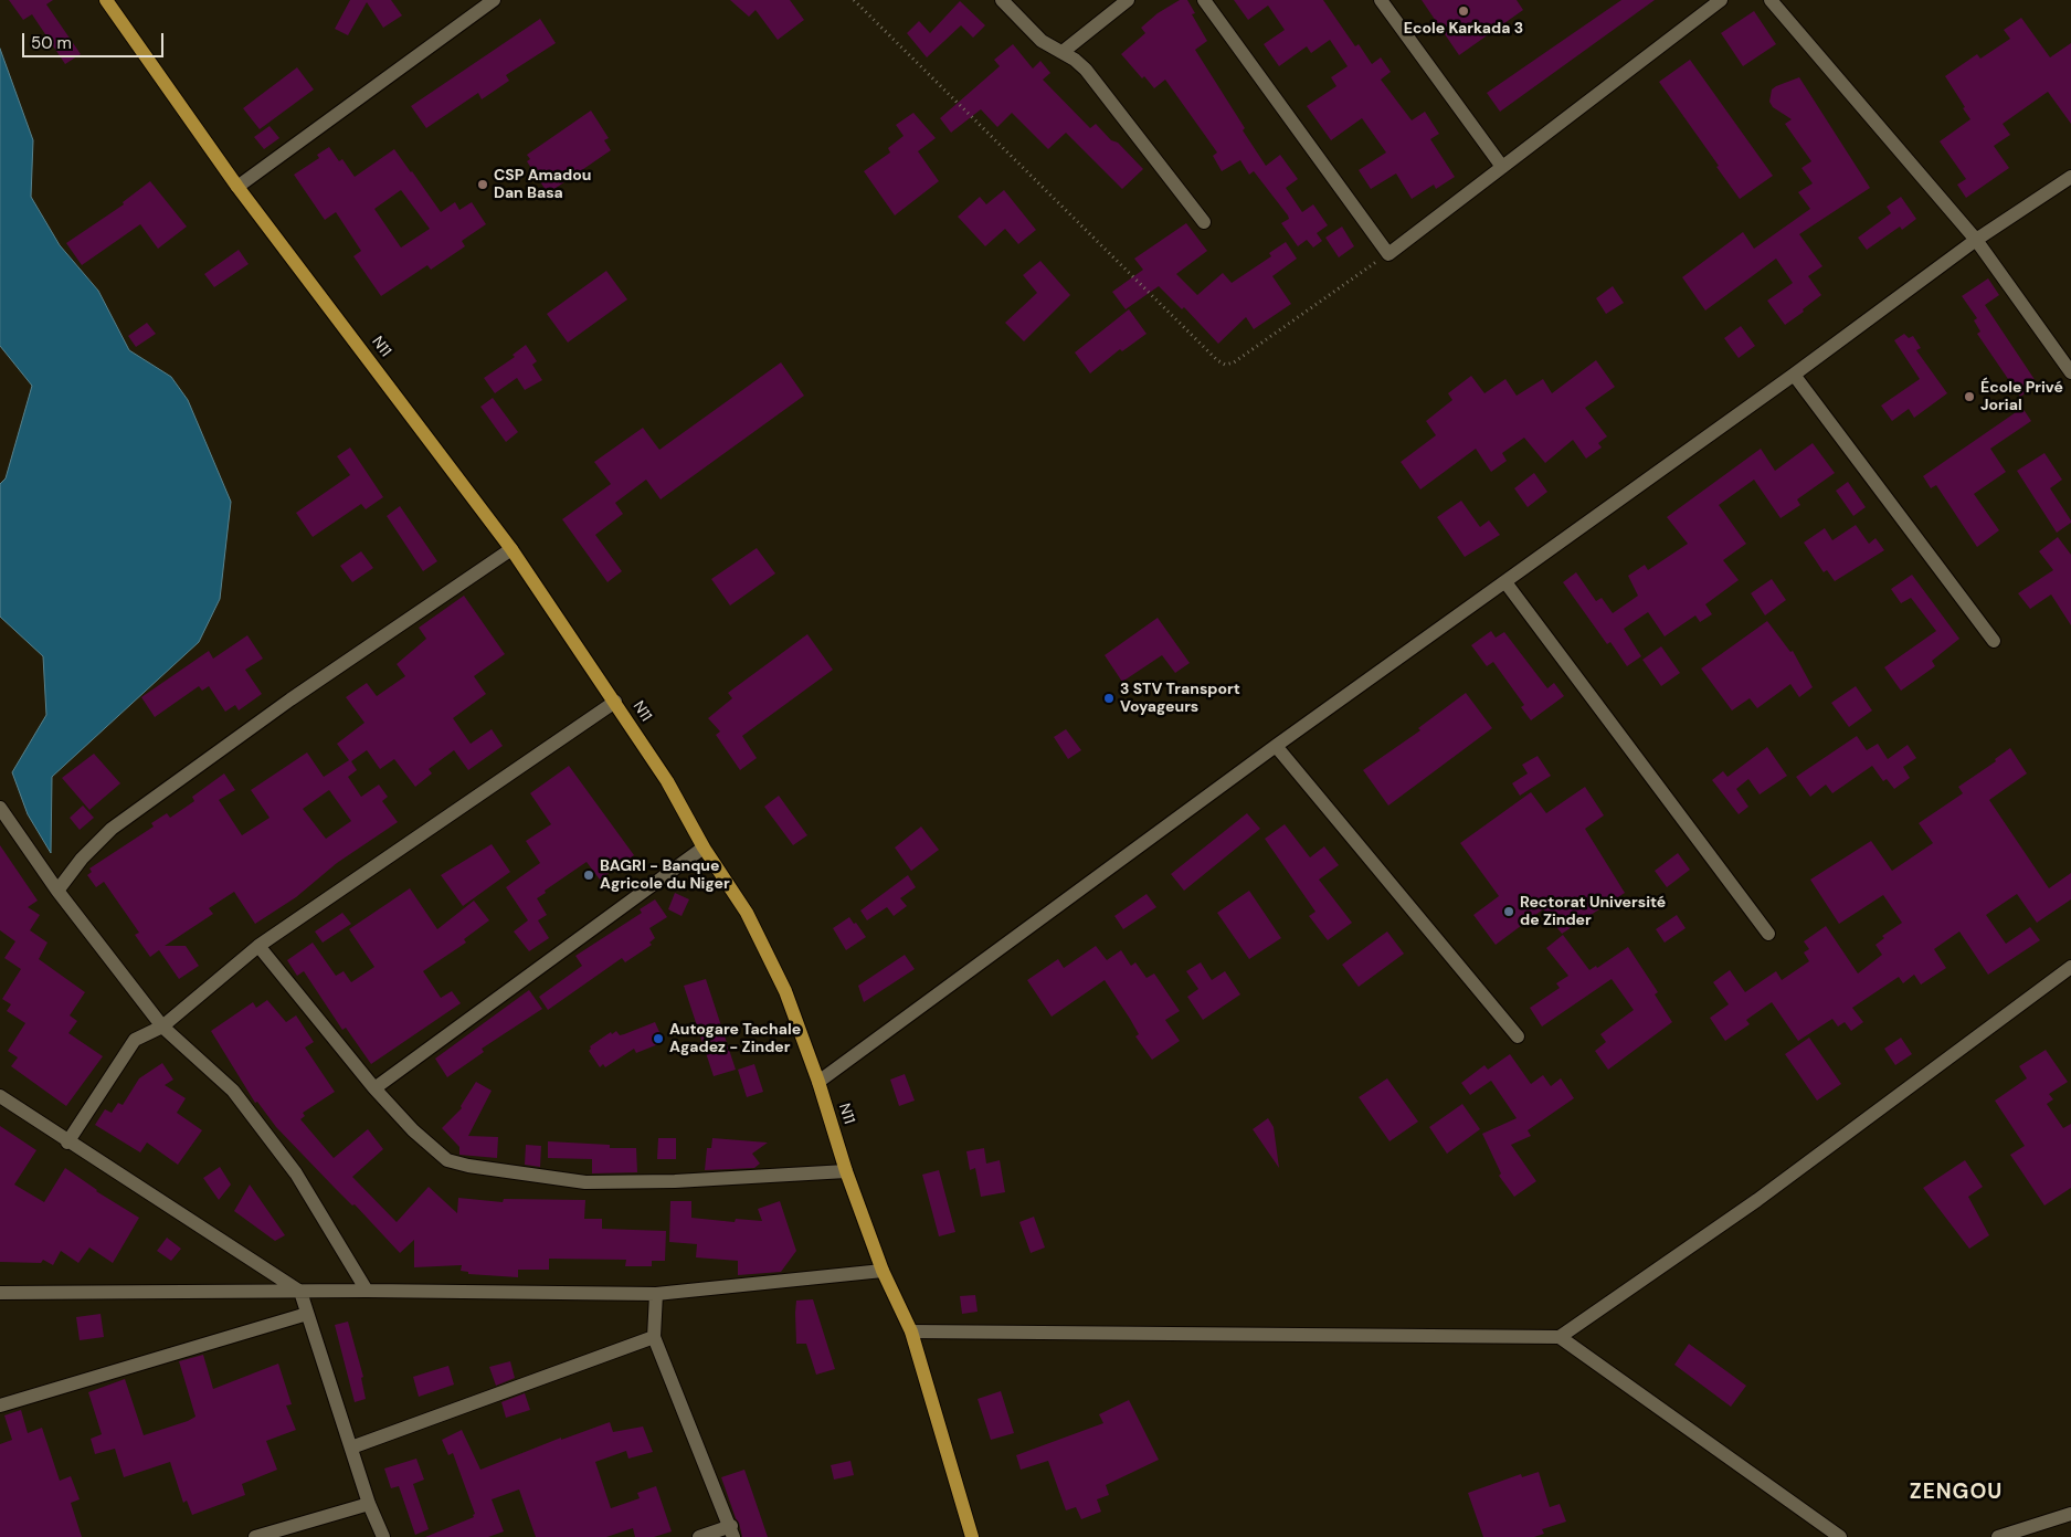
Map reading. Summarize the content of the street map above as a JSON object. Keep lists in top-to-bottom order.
{
  "streets": {
    "main road": ["N11"]
  },
  "districts": ["ZENGOU"],
  "places": [
    "Ecole Karkada 3",
    "CSP Amadou Dan Basa",
    "École Privé Jorial",
    "3 STV Transport Voyageurs",
    "BAGRI - Banque Agricole du Niger",
    "Rectorat Université de Zinder",
    "Autogare Tachale Agadez - Zinder"
  ],
  "scale_bar": "50 m"
}
